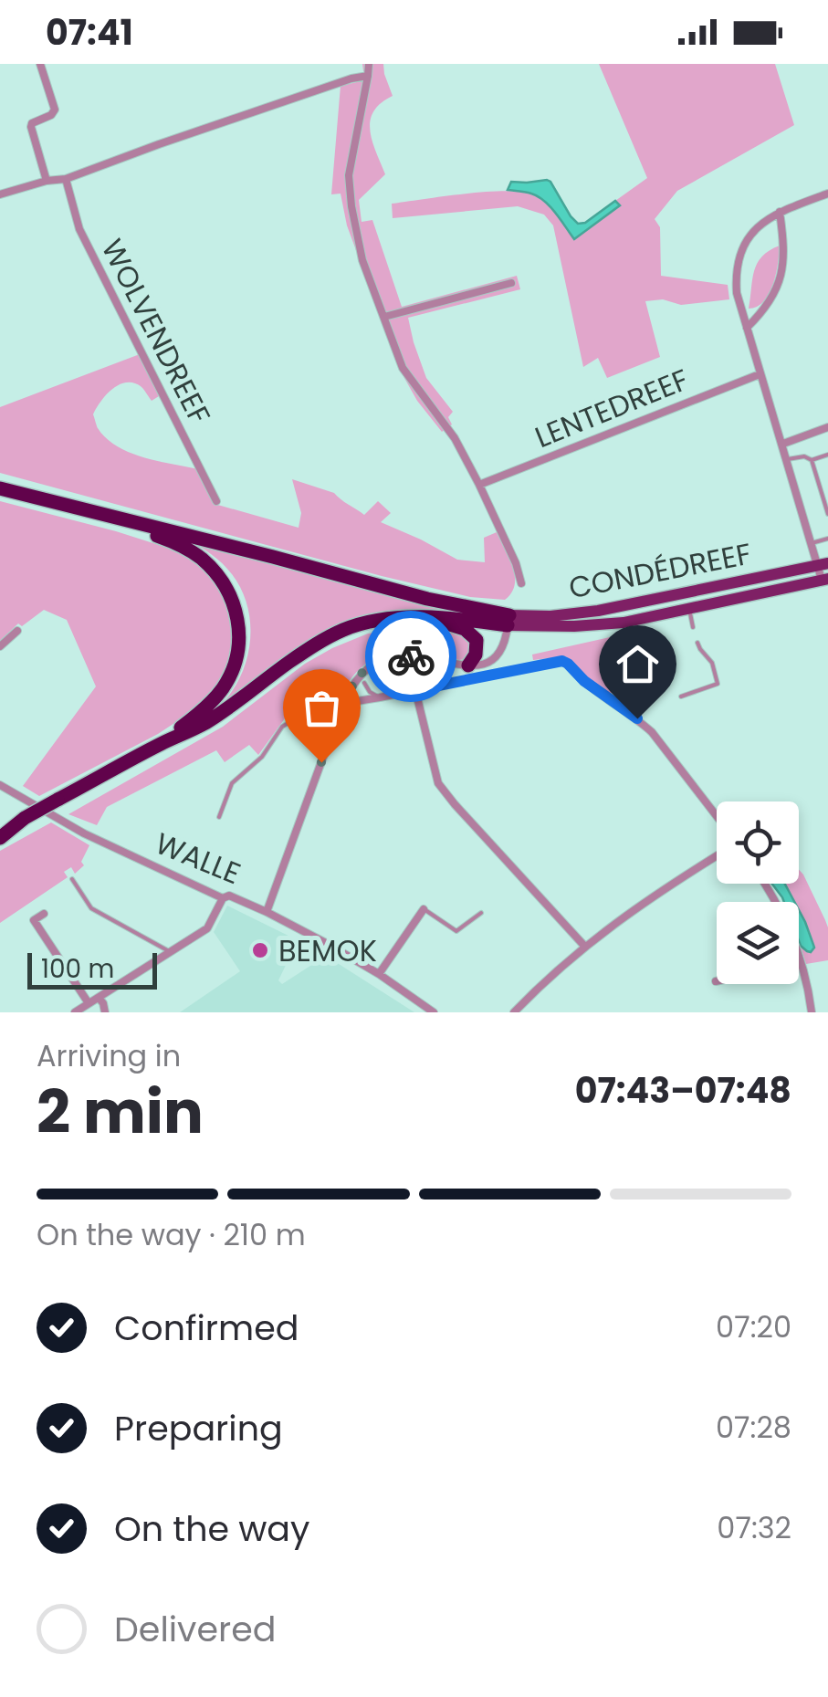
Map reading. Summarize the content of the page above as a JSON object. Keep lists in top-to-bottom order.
{
  "streets": {
    "main road": ["CONDÉDREEF"],
    "street": ["WOLVENDREEF", "LENTEDREEF", "WALLE"]
  },
  "places": ["BEMOK"],
  "scale_bar": "100 m",
  "page": {
    "status": "07:41",
    "scale": "100 m",
    "heading": ["2 min", "Arriving in", "07:43–07:48"],
    "bar": "On the way · 210 m",
    "list": [
      ["Confirmed", "07:20"],
      ["Preparing", "07:28"],
      ["On the way", "07:32"],
      "Delivered"
    ]
  }
}
